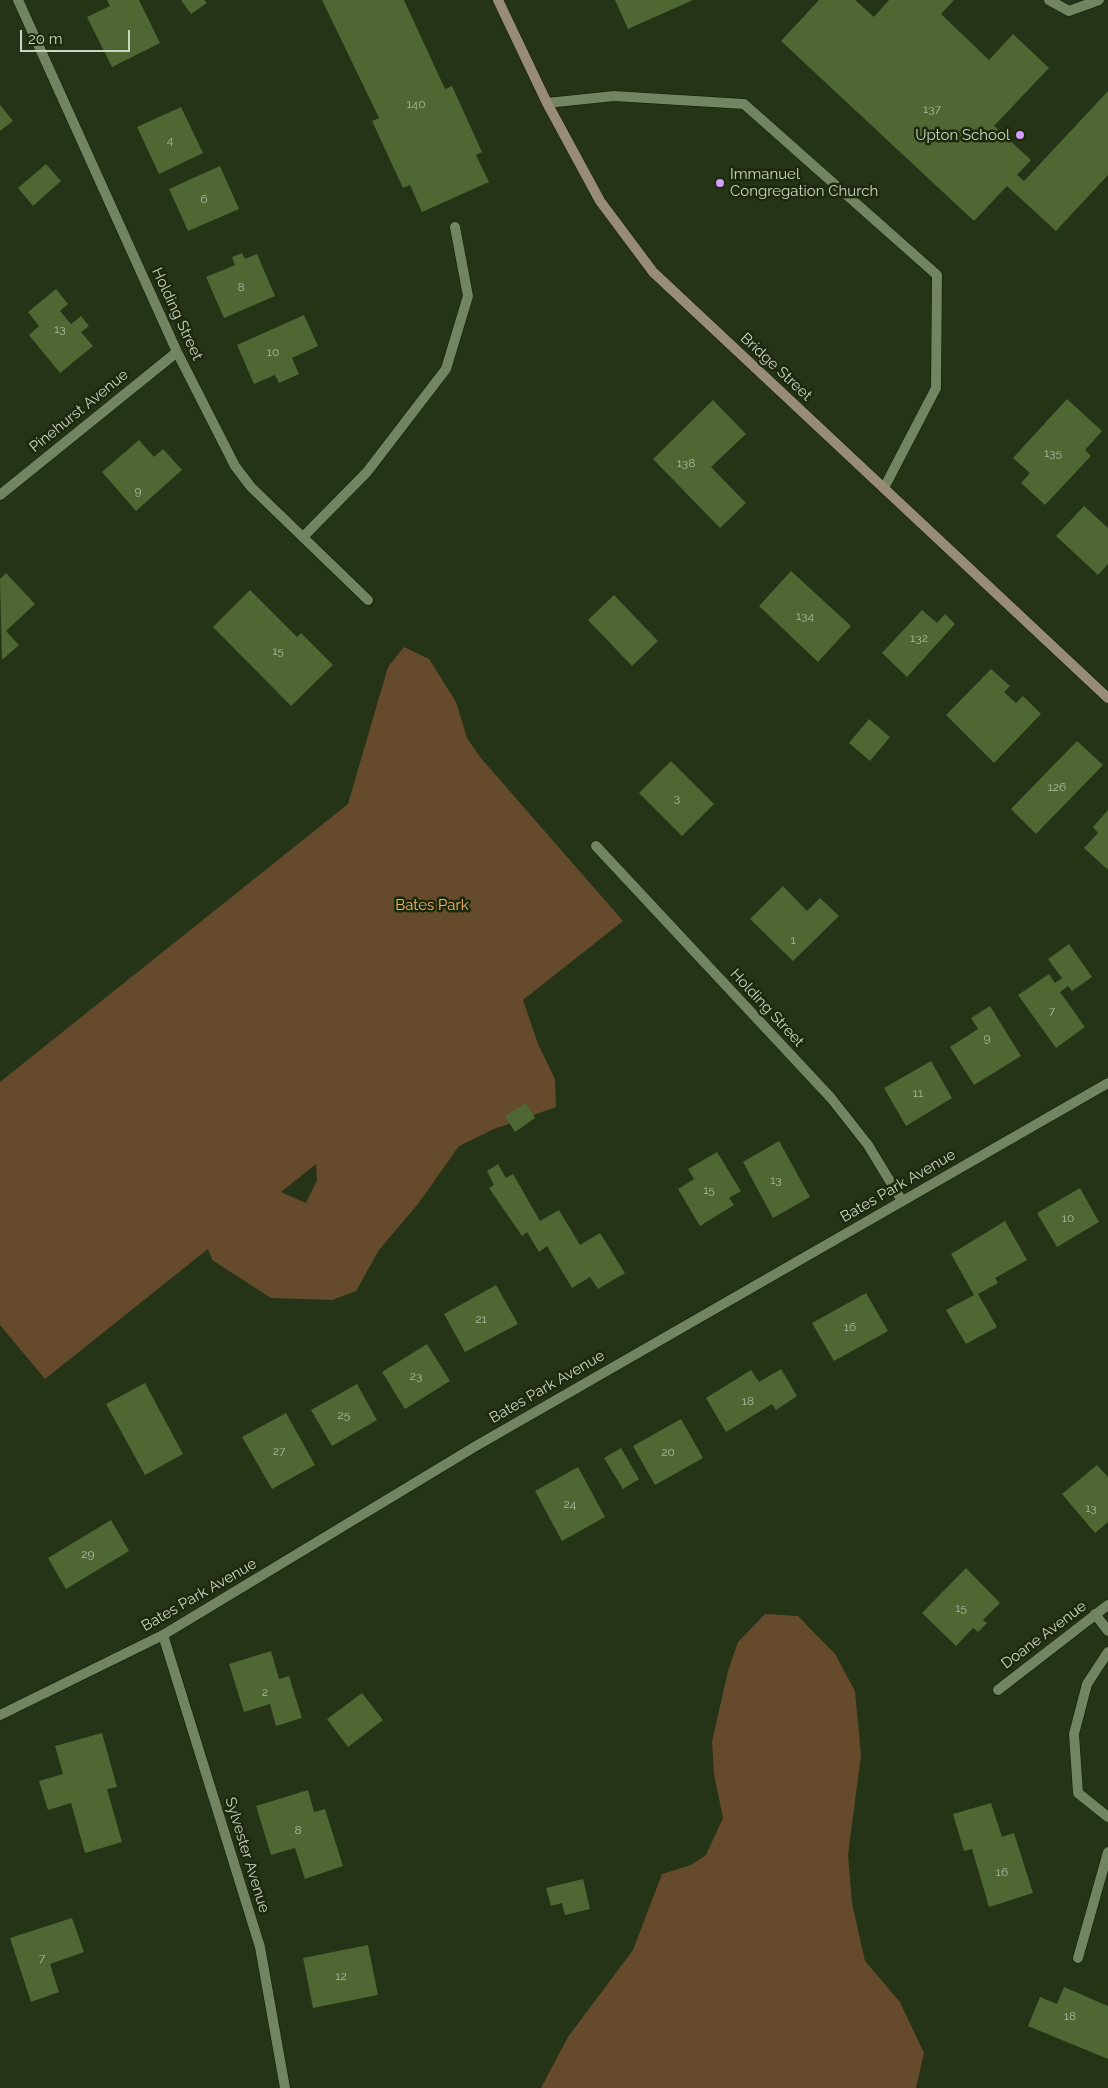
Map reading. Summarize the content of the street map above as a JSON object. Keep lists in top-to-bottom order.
{
  "streets": {
    "main road": ["Bridge Street"],
    "street": [
      "Holding Street",
      "Pinehurst Avenue",
      "Bates Park Avenue",
      "Doane Avenue",
      "Sylvester Avenue"
    ]
  },
  "crossings": [
    ["Holding Street", "Pinehurst Avenue"],
    ["Holding Street", "Bates Park Avenue"],
    ["Bates Park Avenue", "Sylvester Avenue"]
  ],
  "parks": ["Bates Park"],
  "places": ["Upton School", "Immanuel Congregation Church"],
  "house_numbers": [
    "140",
    "137",
    "4",
    "6",
    "8",
    "13",
    "10",
    "135",
    "138",
    "9",
    "134",
    "132",
    "15",
    "126",
    "3",
    "1",
    "7",
    "9",
    "11",
    "13",
    "15",
    "10",
    "21",
    "16",
    "23",
    "18",
    "25",
    "27",
    "20",
    "24",
    "13",
    "29",
    "15",
    "2",
    "8",
    "16",
    "7",
    "12",
    "18"
  ],
  "scale_bar": "20 m"
}
